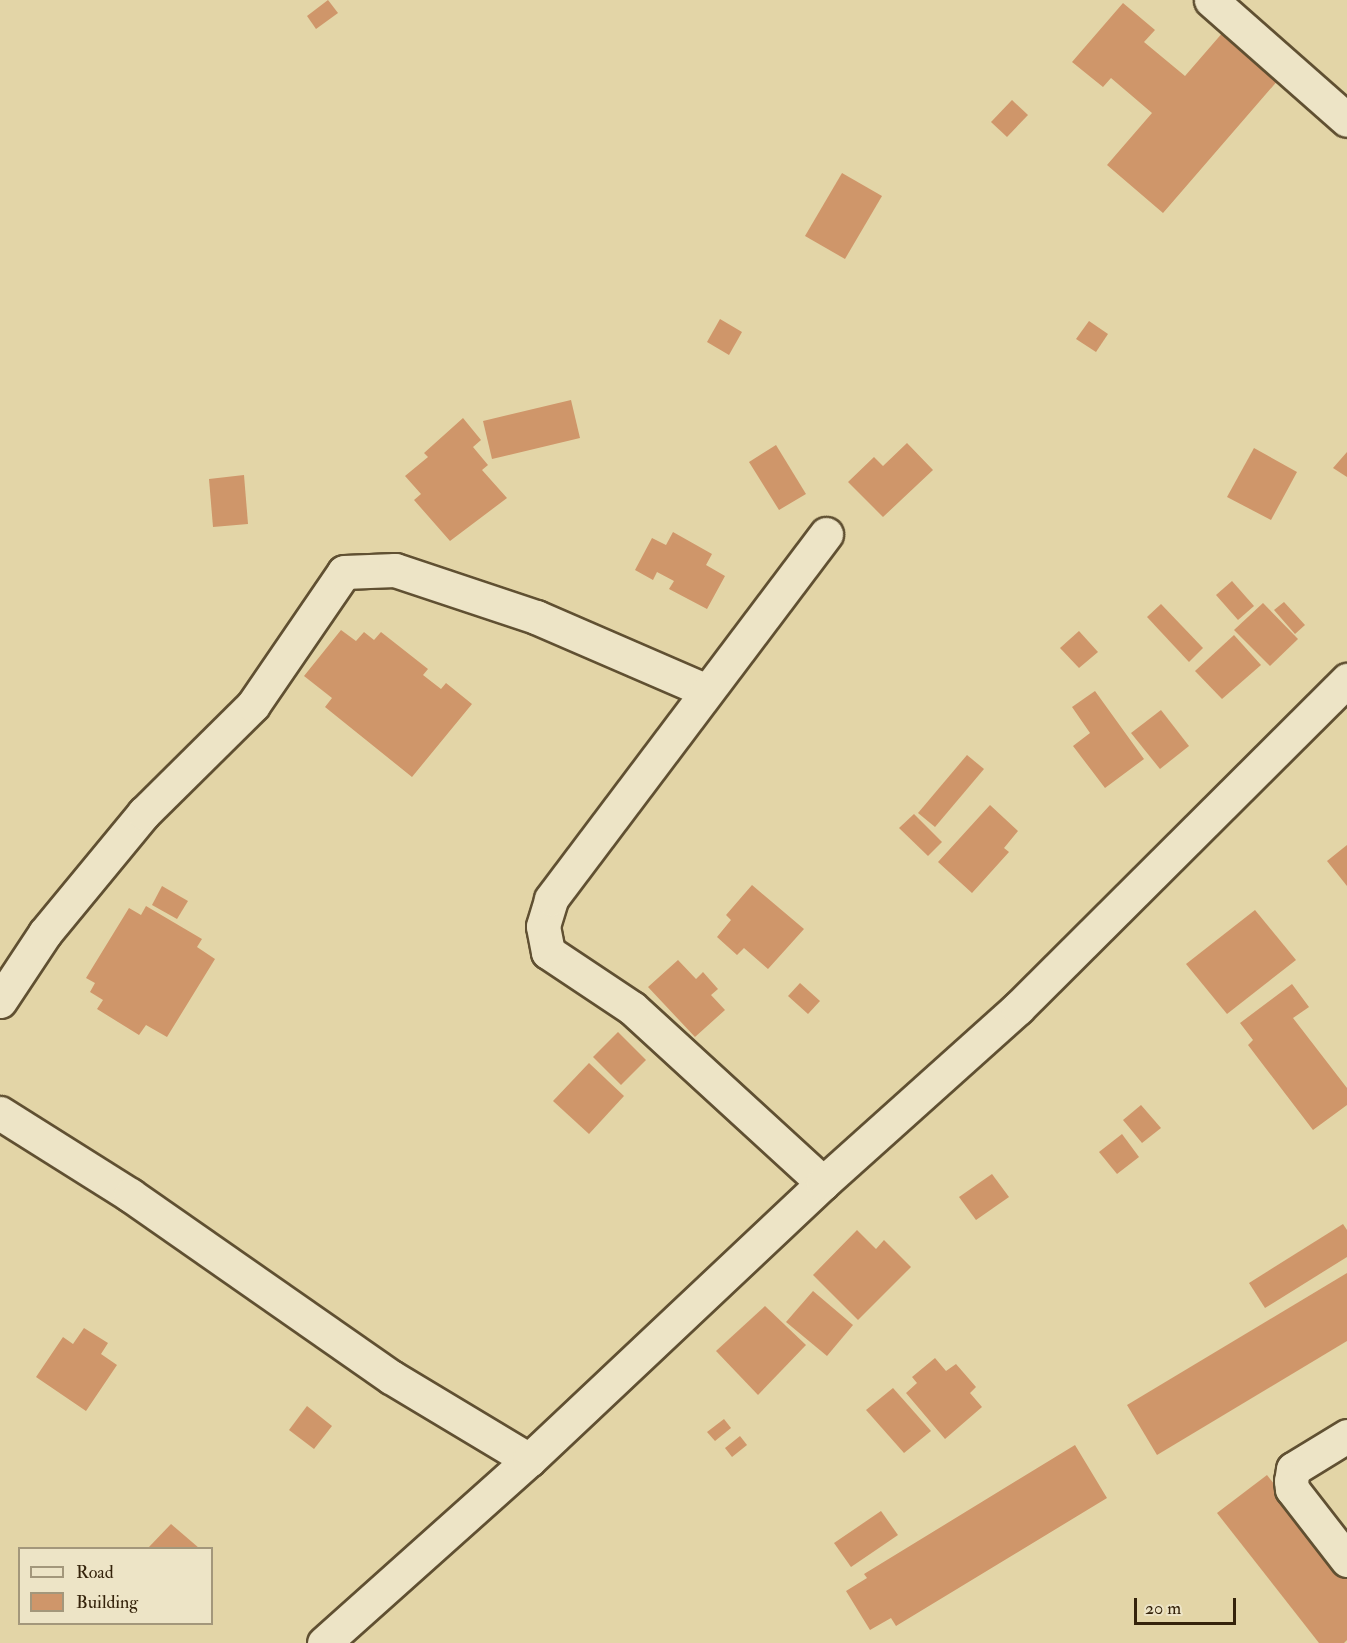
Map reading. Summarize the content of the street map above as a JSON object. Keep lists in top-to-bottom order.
{
  "legend": ["Road", "Building"],
  "scale_bar": "20 m"
}
